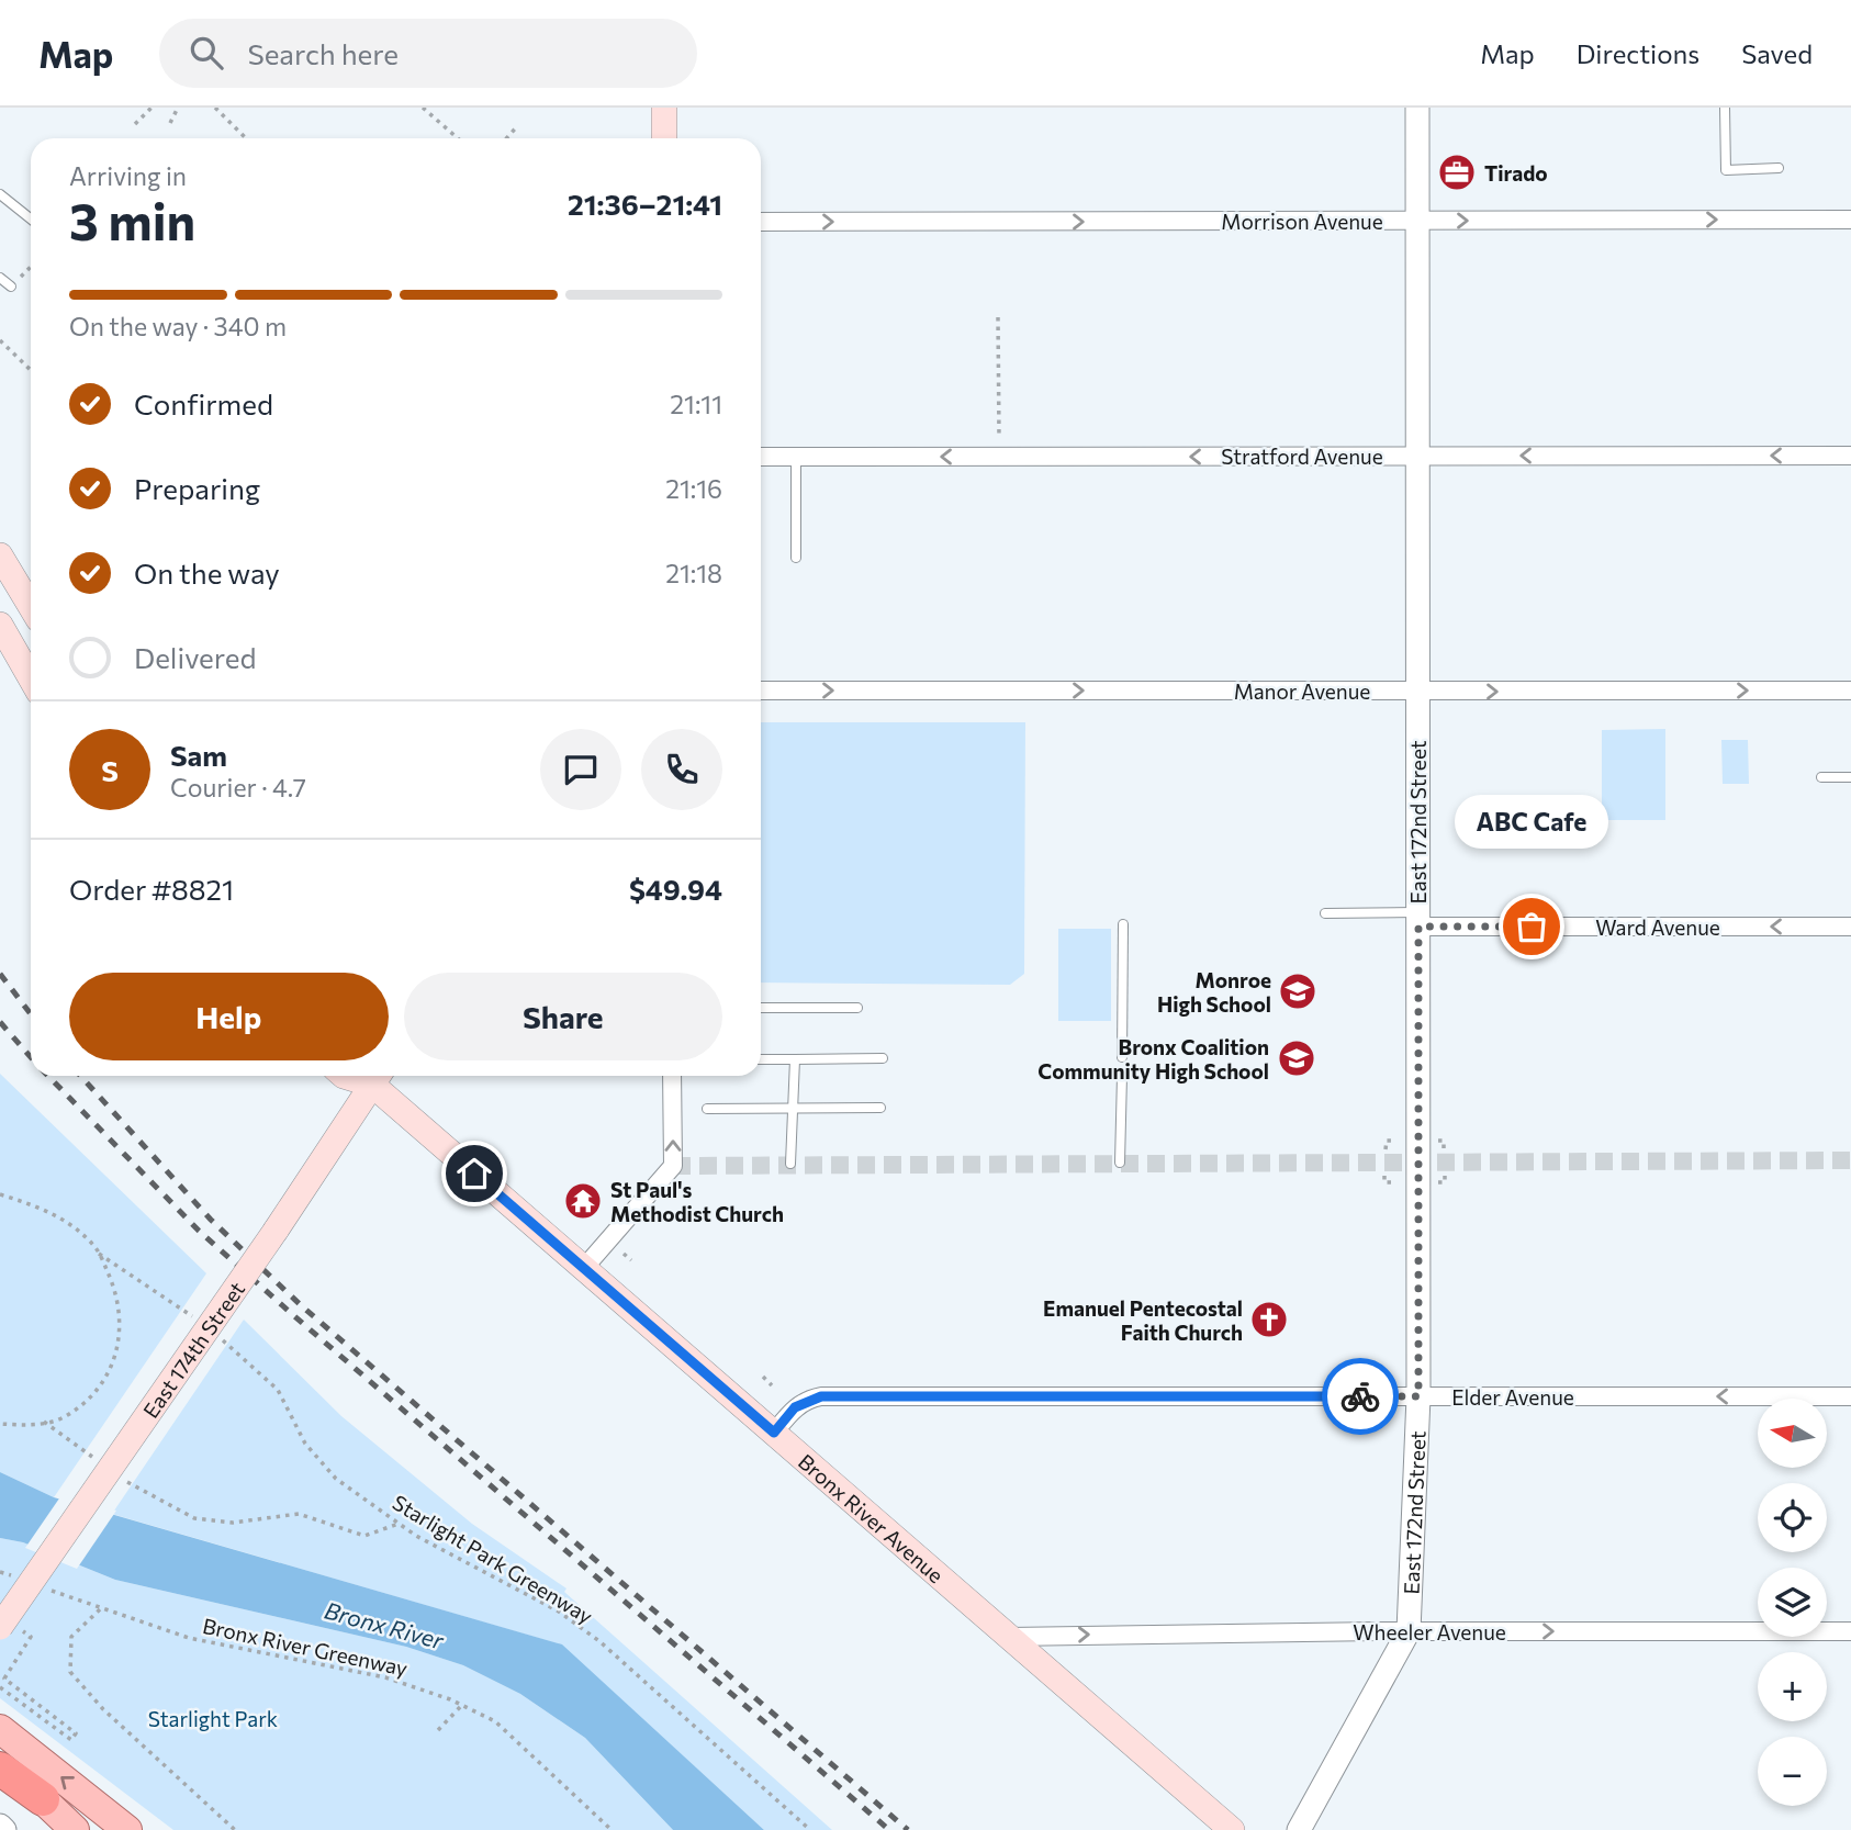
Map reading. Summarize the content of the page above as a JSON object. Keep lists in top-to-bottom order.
{
  "streets": {
    "main road": ["East 174th Street", "Bronx River Avenue"],
    "street": [
      "Morrison Avenue",
      "Stratford Avenue",
      "Manor Avenue",
      "East 172nd Street",
      "Ward Avenue",
      "Elder Avenue",
      "Wheeler Avenue"
    ],
    "path": ["Starlight Park Greenway", "Bronx River Greenway"]
  },
  "crossings": [
    ["Morrison Avenue", "East 172nd Street"],
    ["Stratford Avenue", "East 172nd Street"],
    ["Manor Avenue", "East 172nd Street"],
    ["East 172nd Street", "Ward Avenue"],
    ["East 172nd Street", "Elder Avenue"],
    ["East 172nd Street", "Wheeler Avenue"],
    ["Elder Avenue", "Bronx River Avenue"],
    ["Bronx River Avenue", "Wheeler Avenue"]
  ],
  "one_way": [
    "Morrison Avenue",
    "Stratford Avenue",
    "Manor Avenue",
    "Ward Avenue",
    "Elder Avenue",
    "Wheeler Avenue"
  ],
  "water": ["Bronx River"],
  "parks": ["Starlight Park"],
  "places": {
    "office": ["Tirado"],
    "other": ["ABC Cafe"],
    "school or university": ["Monroe High School", "Bronx Coalition Community High School"],
    "temple": ["St Paul's Methodist Church"],
    "church": ["Emanuel Pentecostal Faith Church"]
  },
  "north": "left",
  "page": {
    "header": "Map",
    "search": "Search here",
    "nav": ["Map", "Directions", "Saved"],
    "heading": ["3 min", "Arriving in", "21:36–21:41"],
    "panel": [
      "Sam",
      "Courier · 4.7",
      "Order #8821",
      "$49.94"
    ],
    "bar": "On the way · 340 m",
    "list": [
      ["Confirmed", "21:11"],
      ["Preparing", "21:16"],
      ["On the way", "21:18"],
      "Delivered"
    ],
    "round": "S",
    "bubble": "ABC Cafe",
    "buttons": ["Help", "Share"],
    "map_buttons": ["+", "−"]
  }
}
